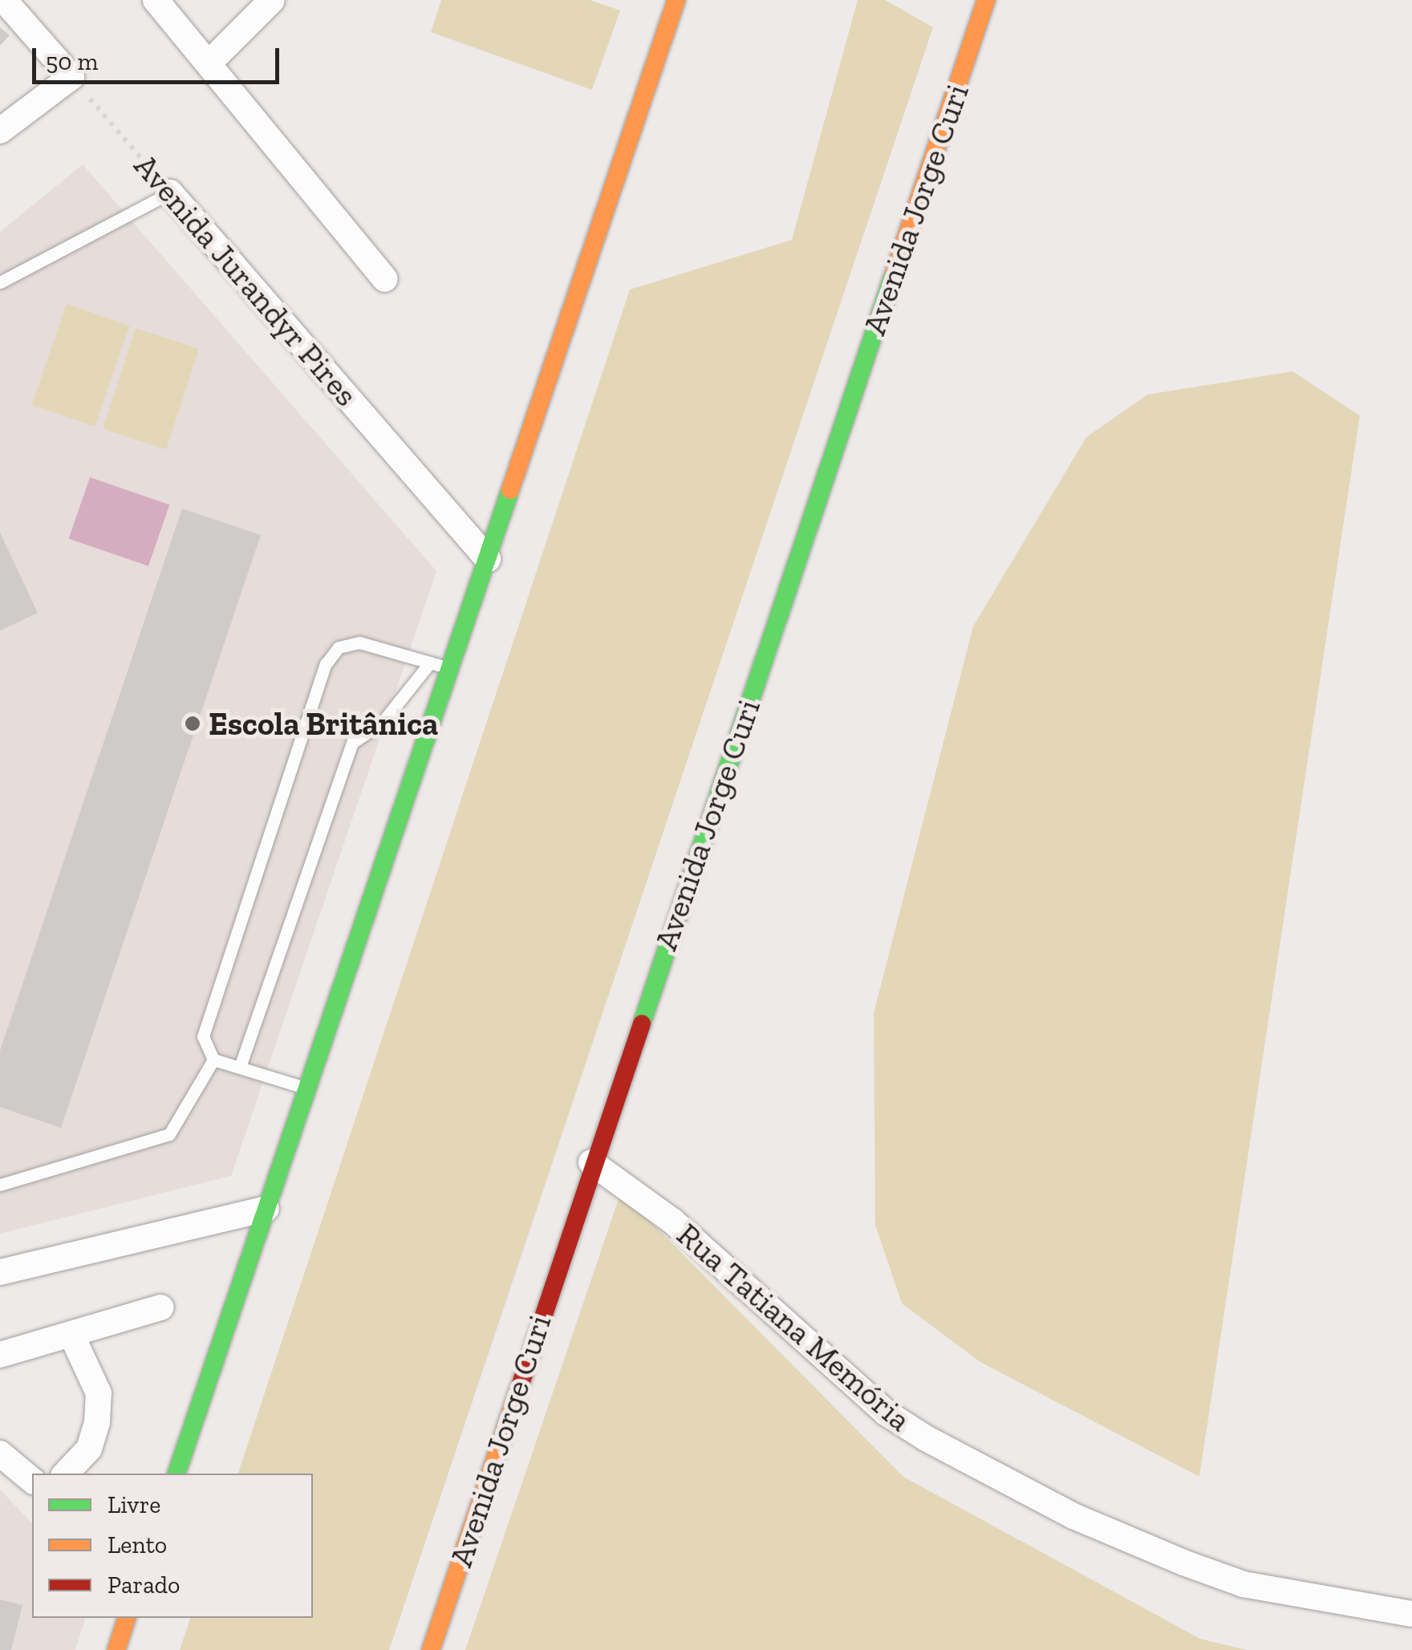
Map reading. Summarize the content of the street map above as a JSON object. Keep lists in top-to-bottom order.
{
  "streets": {
    "street": ["Avenida Jorge Curi", "Avenida Jurandyr Pires", "Rua Tatiana Memória"]
  },
  "crossings": [
    ["Avenida Jorge Curi", "Rua Tatiana Memória"]
  ],
  "places": ["Escola Britânica"],
  "legend": ["Livre", "Lento", "Parado"],
  "scale_bar": "50 m"
}
